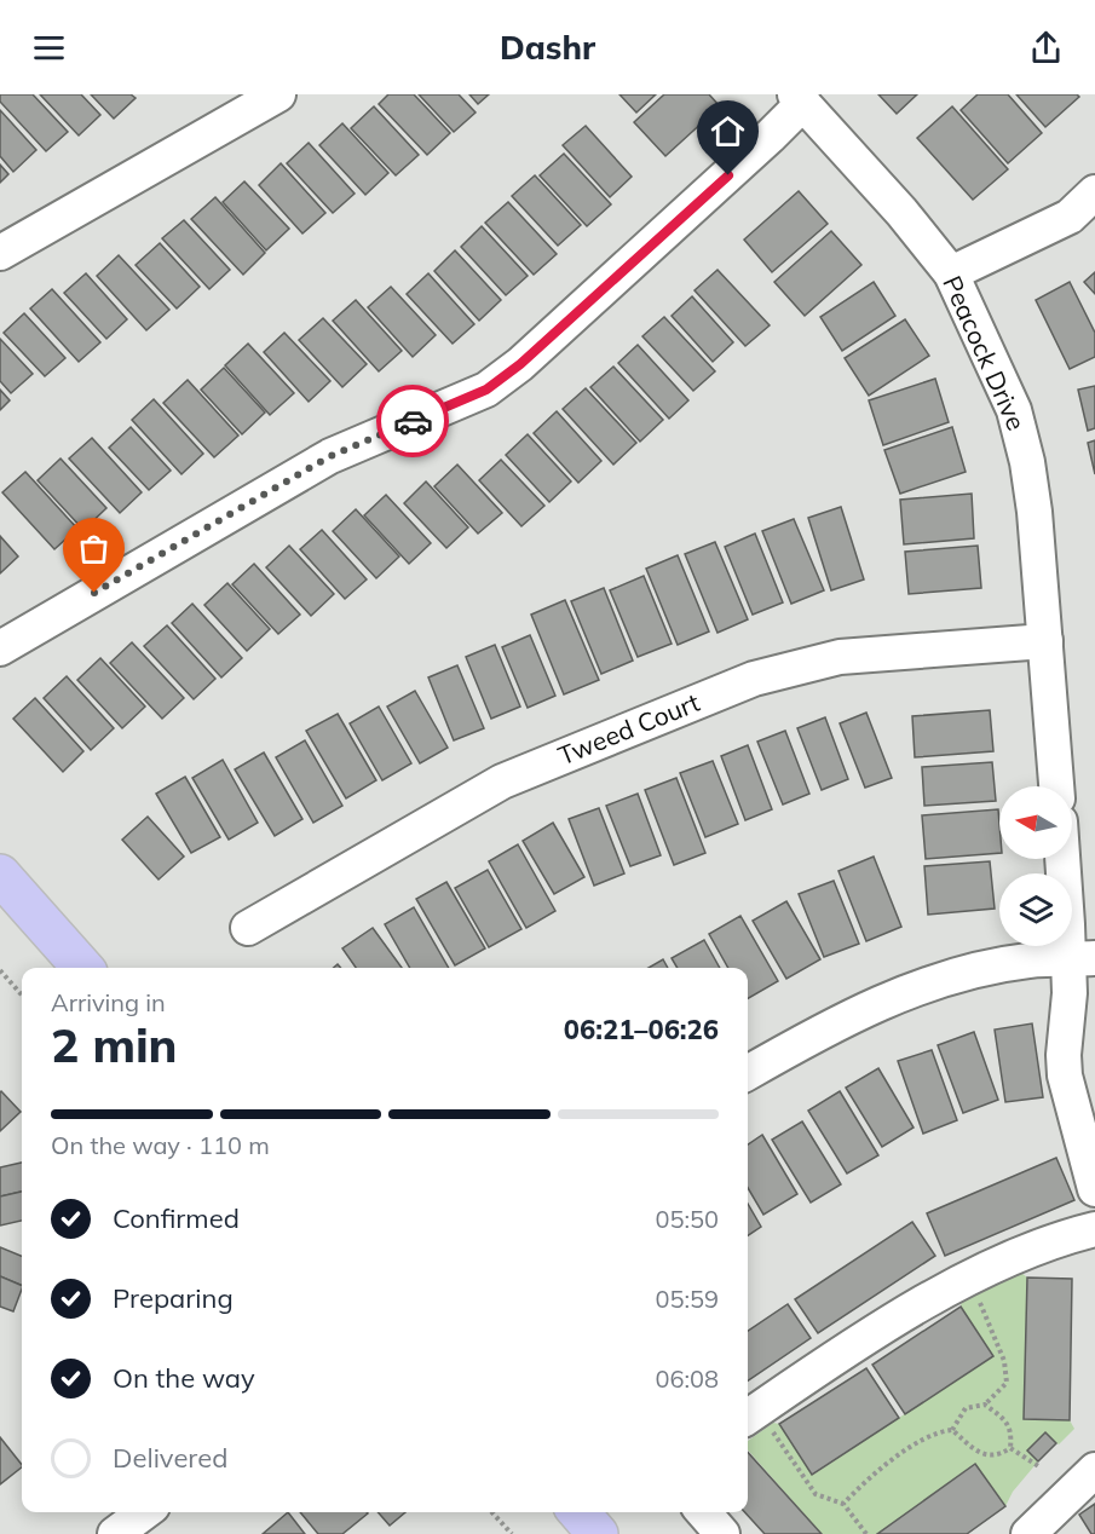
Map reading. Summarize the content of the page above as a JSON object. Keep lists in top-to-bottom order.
{
  "streets": {
    "street": ["Peacock Drive", "Tweed Court"]
  },
  "crossings": [
    ["Peacock Drive", "Tweed Court"]
  ],
  "north": "left",
  "page": {
    "header": "Dashr",
    "heading": ["2 min", "Arriving in", "06:21–06:26"],
    "bar": "On the way · 110 m",
    "list": [
      ["Confirmed", "05:50"],
      ["Preparing", "05:59"],
      ["On the way", "06:08"],
      "Delivered"
    ]
  }
}
